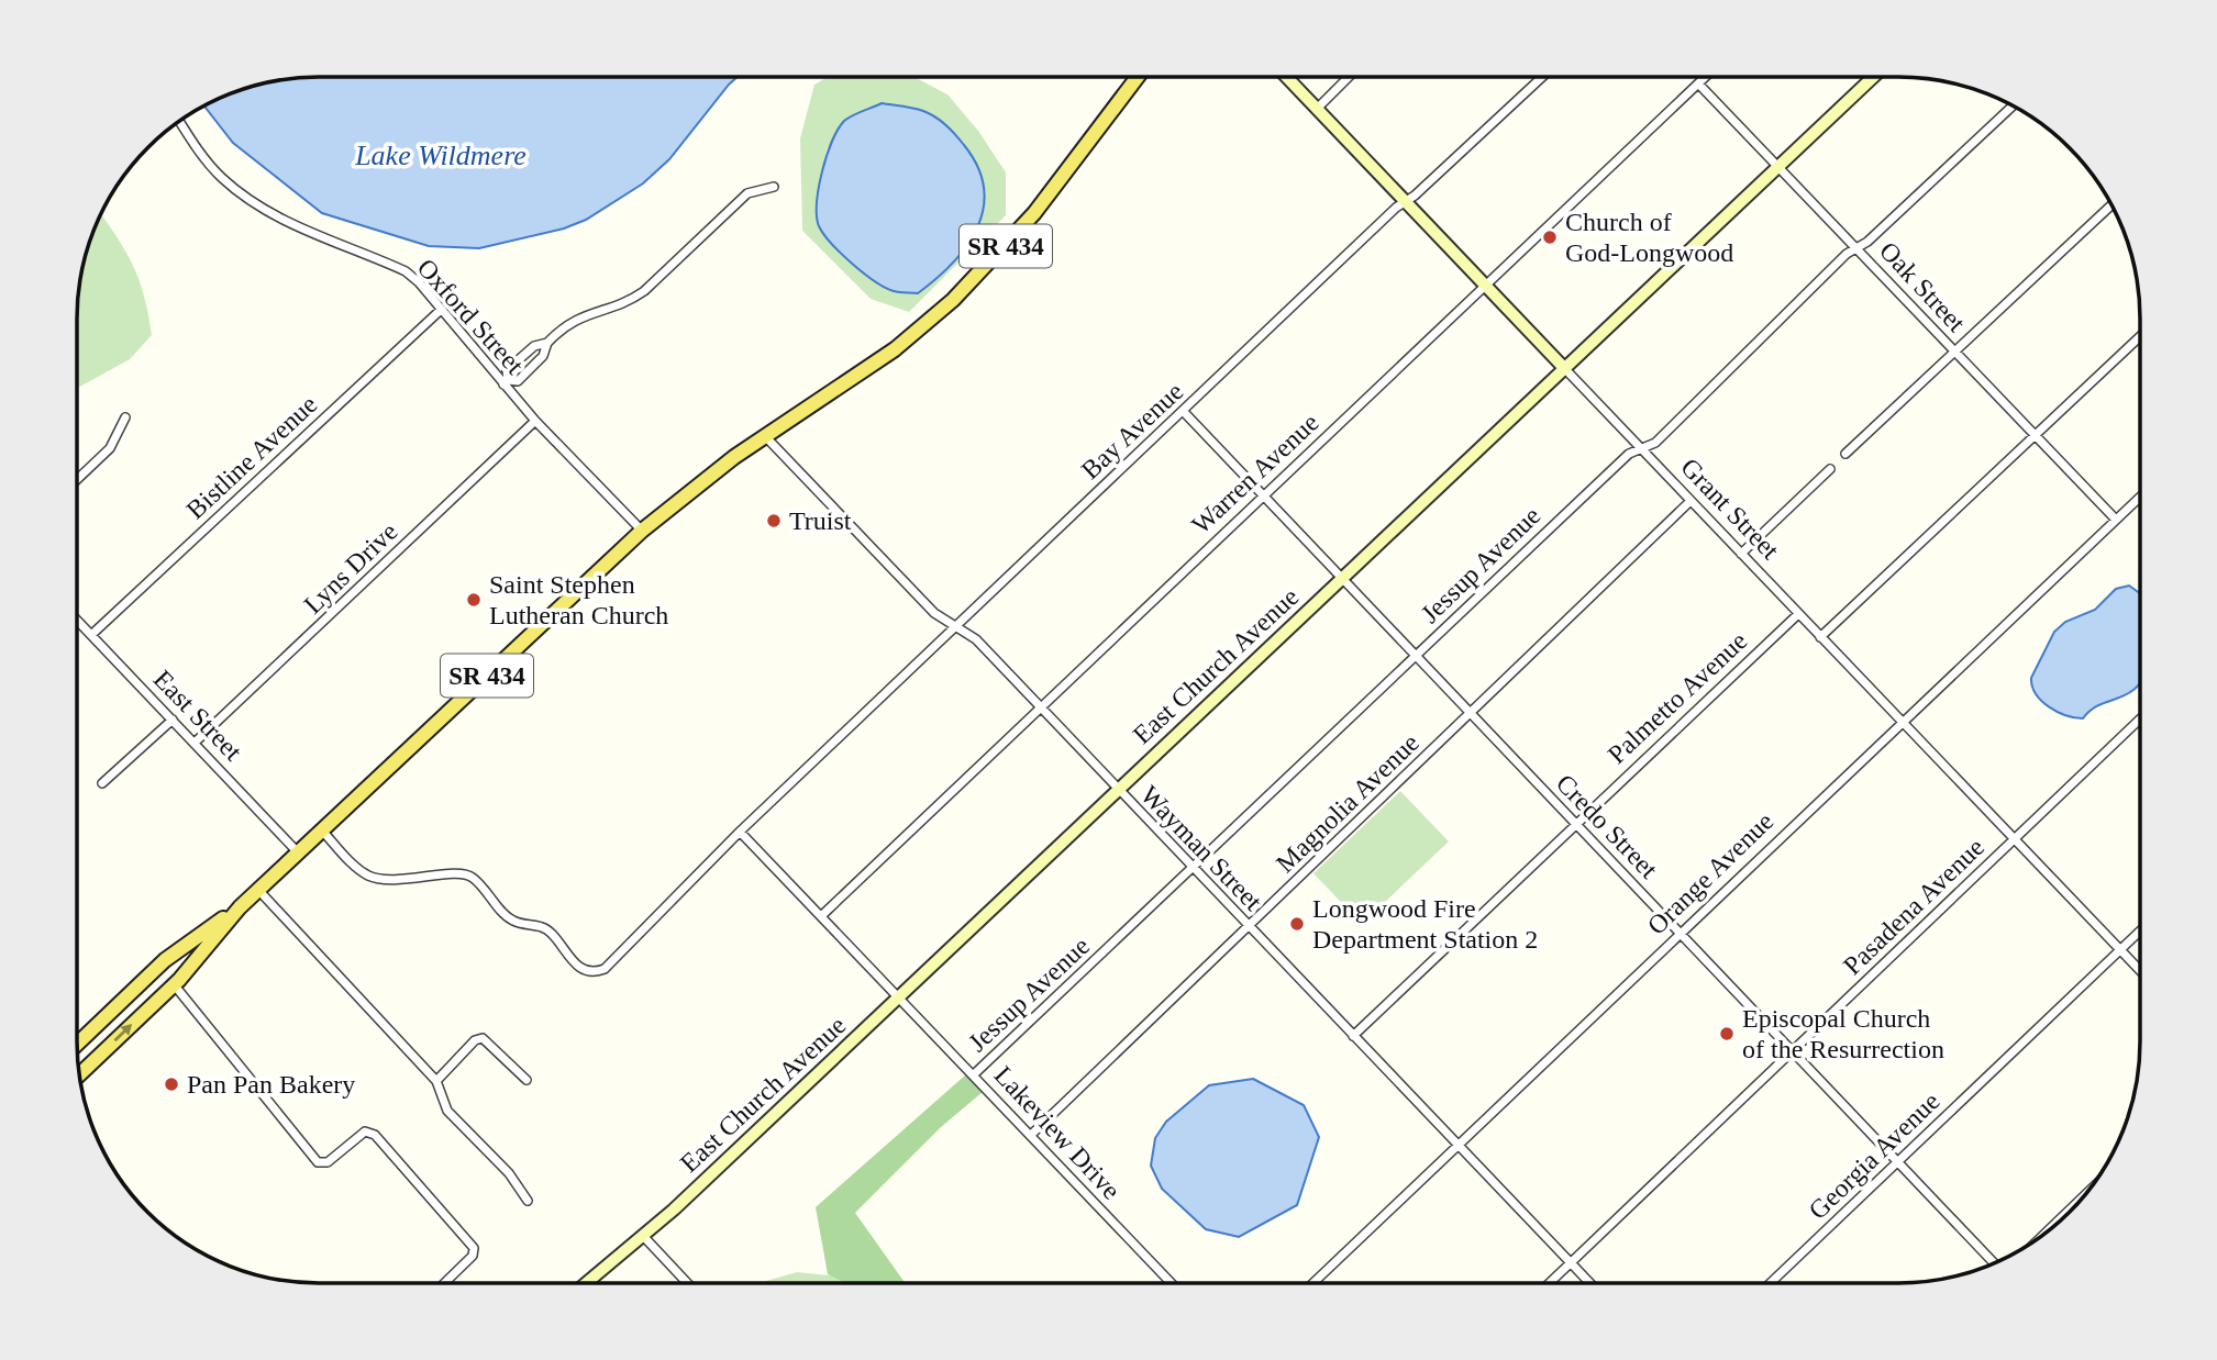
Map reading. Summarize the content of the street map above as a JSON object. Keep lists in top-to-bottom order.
{
  "streets": {
    "main road": ["SR 434"],
    "street": [
      "Oak Street",
      "Oxford Street",
      "Bay Avenue",
      "Bistline Avenue",
      "Warren Avenue",
      "Grant Street",
      "Jessup Avenue",
      "Lyns Drive",
      "East Church Avenue",
      "Palmetto Avenue",
      "East Street",
      "Magnolia Avenue",
      "Credo Street",
      "Wayman Street",
      "Orange Avenue",
      "Pasadena Avenue",
      "Lakeview Drive",
      "Georgia Avenue"
    ]
  },
  "crossings": [
    ["SR 434", "Oxford Street"],
    ["SR 434", "Bay Avenue"],
    ["SR 434", "East Street"],
    ["SR 434", "Wayman Street"],
    ["Oak Street", "Warren Avenue"],
    ["Oak Street", "Jessup Avenue"],
    ["Oak Street", "East Church Avenue"],
    ["Oak Street", "Orange Avenue"],
    ["Oxford Street", "Bistline Avenue"],
    ["Oxford Street", "Lyns Drive"],
    ["Bay Avenue", "Grant Street"],
    ["Bay Avenue", "Credo Street"],
    ["Bay Avenue", "Wayman Street"],
    ["Bay Avenue", "Lakeview Drive"],
    ["Bistline Avenue", "East Street"],
    ["Warren Avenue", "Grant Street"],
    ["Warren Avenue", "Credo Street"],
    ["Warren Avenue", "Wayman Street"],
    ["Warren Avenue", "Lakeview Drive"],
    ["Grant Street", "Jessup Avenue"],
    ["Grant Street", "East Church Avenue"],
    ["Grant Street", "Palmetto Avenue"],
    ["Grant Street", "Magnolia Avenue"],
    ["Grant Street", "Orange Avenue"],
    ["Grant Street", "Pasadena Avenue"],
    ["Grant Street", "Georgia Avenue"],
    ["Jessup Avenue", "Credo Street"],
    ["Jessup Avenue", "Wayman Street"],
    ["Jessup Avenue", "Lakeview Drive"],
    ["Lyns Drive", "East Street"],
    ["East Church Avenue", "Credo Street"],
    ["East Church Avenue", "Wayman Street"],
    ["East Church Avenue", "Lakeview Drive"],
    ["Palmetto Avenue", "Credo Street"],
    ["Palmetto Avenue", "Wayman Street"],
    ["Magnolia Avenue", "Credo Street"],
    ["Magnolia Avenue", "Wayman Street"],
    ["Magnolia Avenue", "Lakeview Drive"],
    ["Credo Street", "Orange Avenue"],
    ["Credo Street", "Pasadena Avenue"],
    ["Credo Street", "Georgia Avenue"],
    ["Wayman Street", "Orange Avenue"],
    ["Wayman Street", "Pasadena Avenue"]
  ],
  "water": ["Lake Wildmere"],
  "places": [
    "Church of God-Longwood",
    "Truist",
    "Saint Stephen Lutheran Church",
    "Longwood Fire Department Station 2",
    "Episcopal Church of the Resurrection",
    "Pan Pan Bakery"
  ]
}
